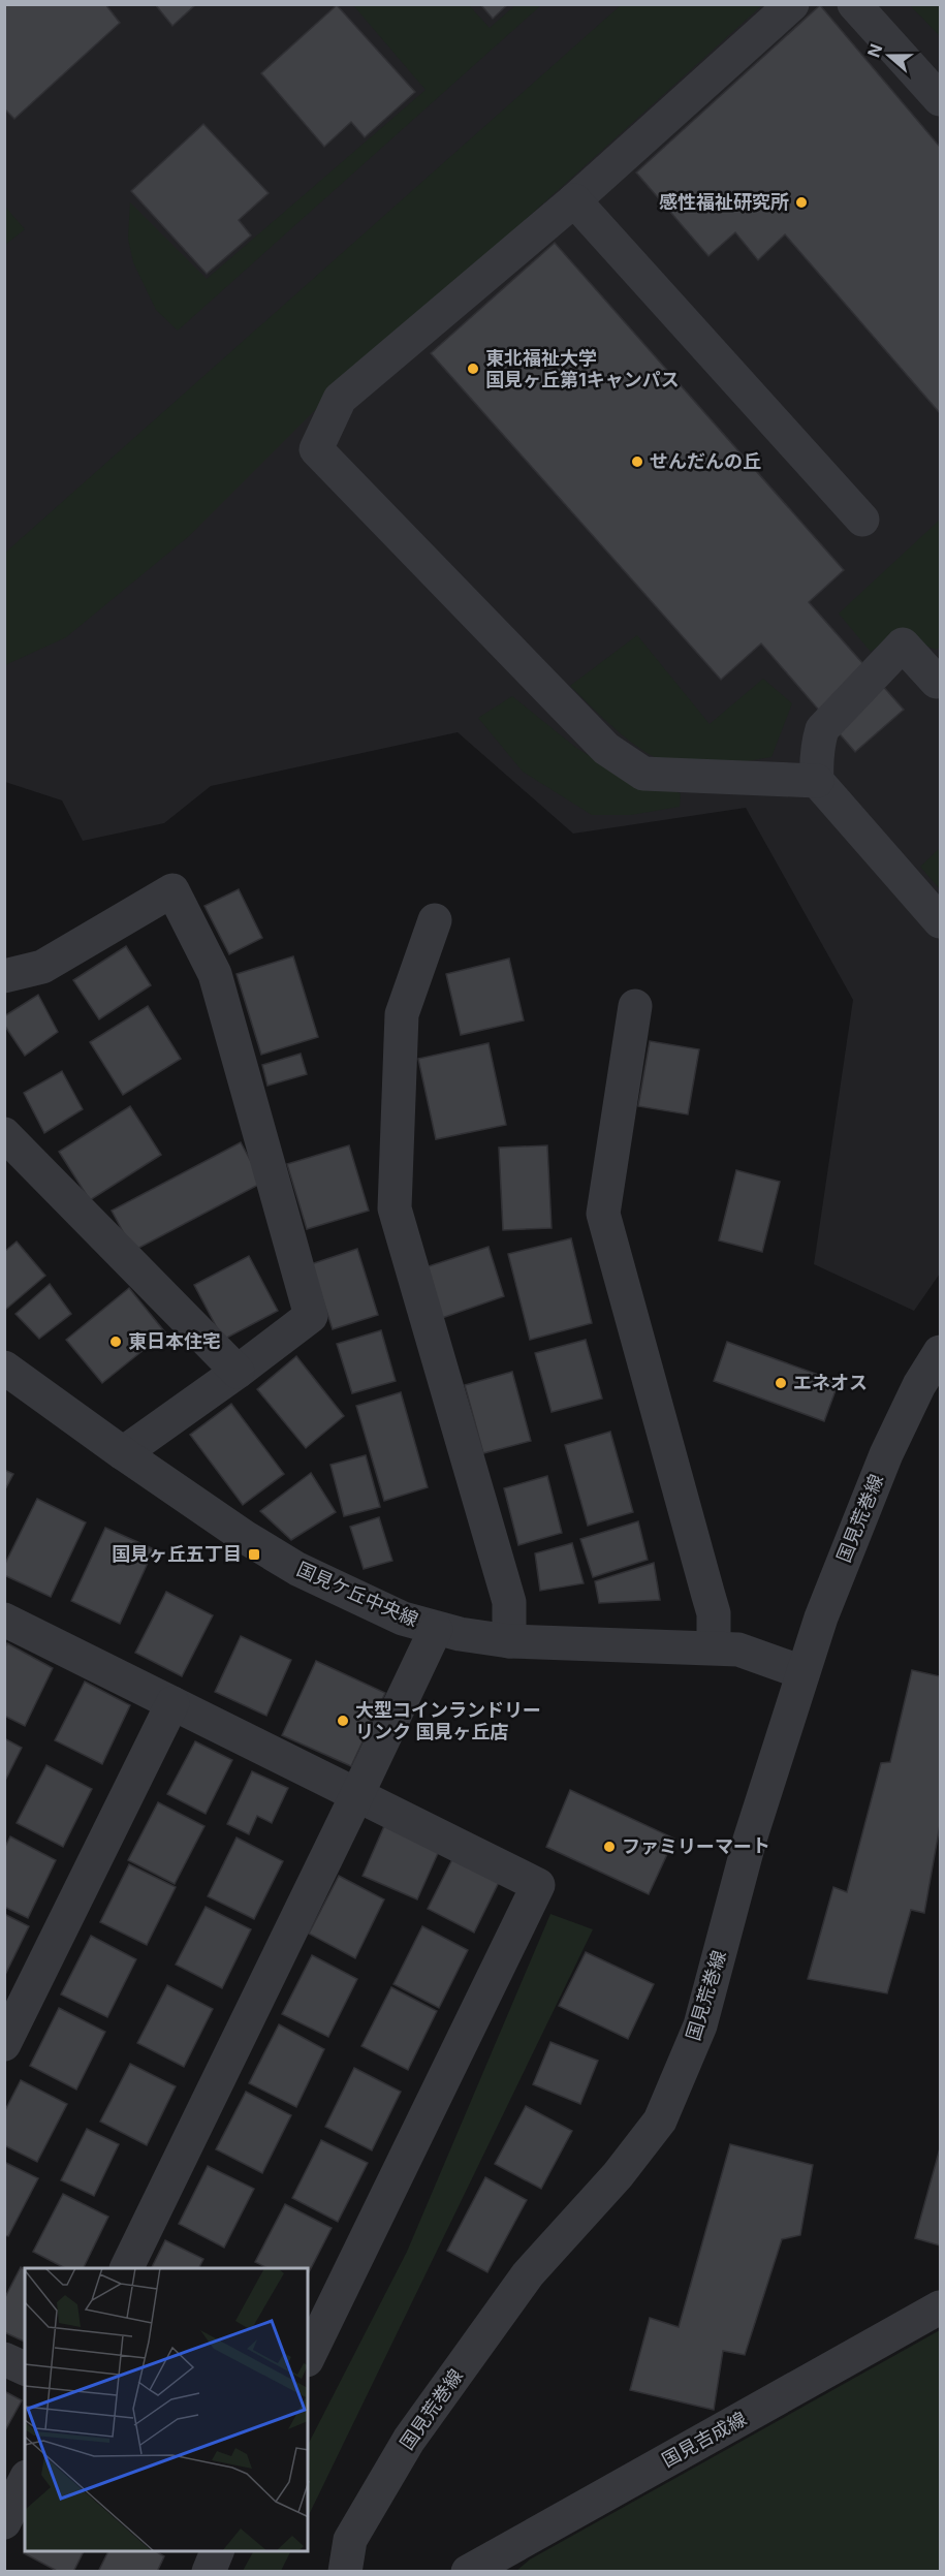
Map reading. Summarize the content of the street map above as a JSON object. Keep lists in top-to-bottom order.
{
  "streets": {
    "street": ["国見荒巻線", "国見ケ丘中央線", "国見吉成線"]
  },
  "crossings": [
    ["国見荒巻線", "国見ケ丘中央線"]
  ],
  "places": {
    "other": [
      "感性福祉研究所",
      "東北福祉大学 国見ヶ丘第1キャンパス",
      "せんだんの丘",
      "東日本住宅",
      "エネオス",
      "大型コインランドリー リンク 国見ヶ丘店",
      "ファミリーマート"
    ],
    "transit": ["国見ヶ丘五丁目"]
  },
  "north": "left"
}
